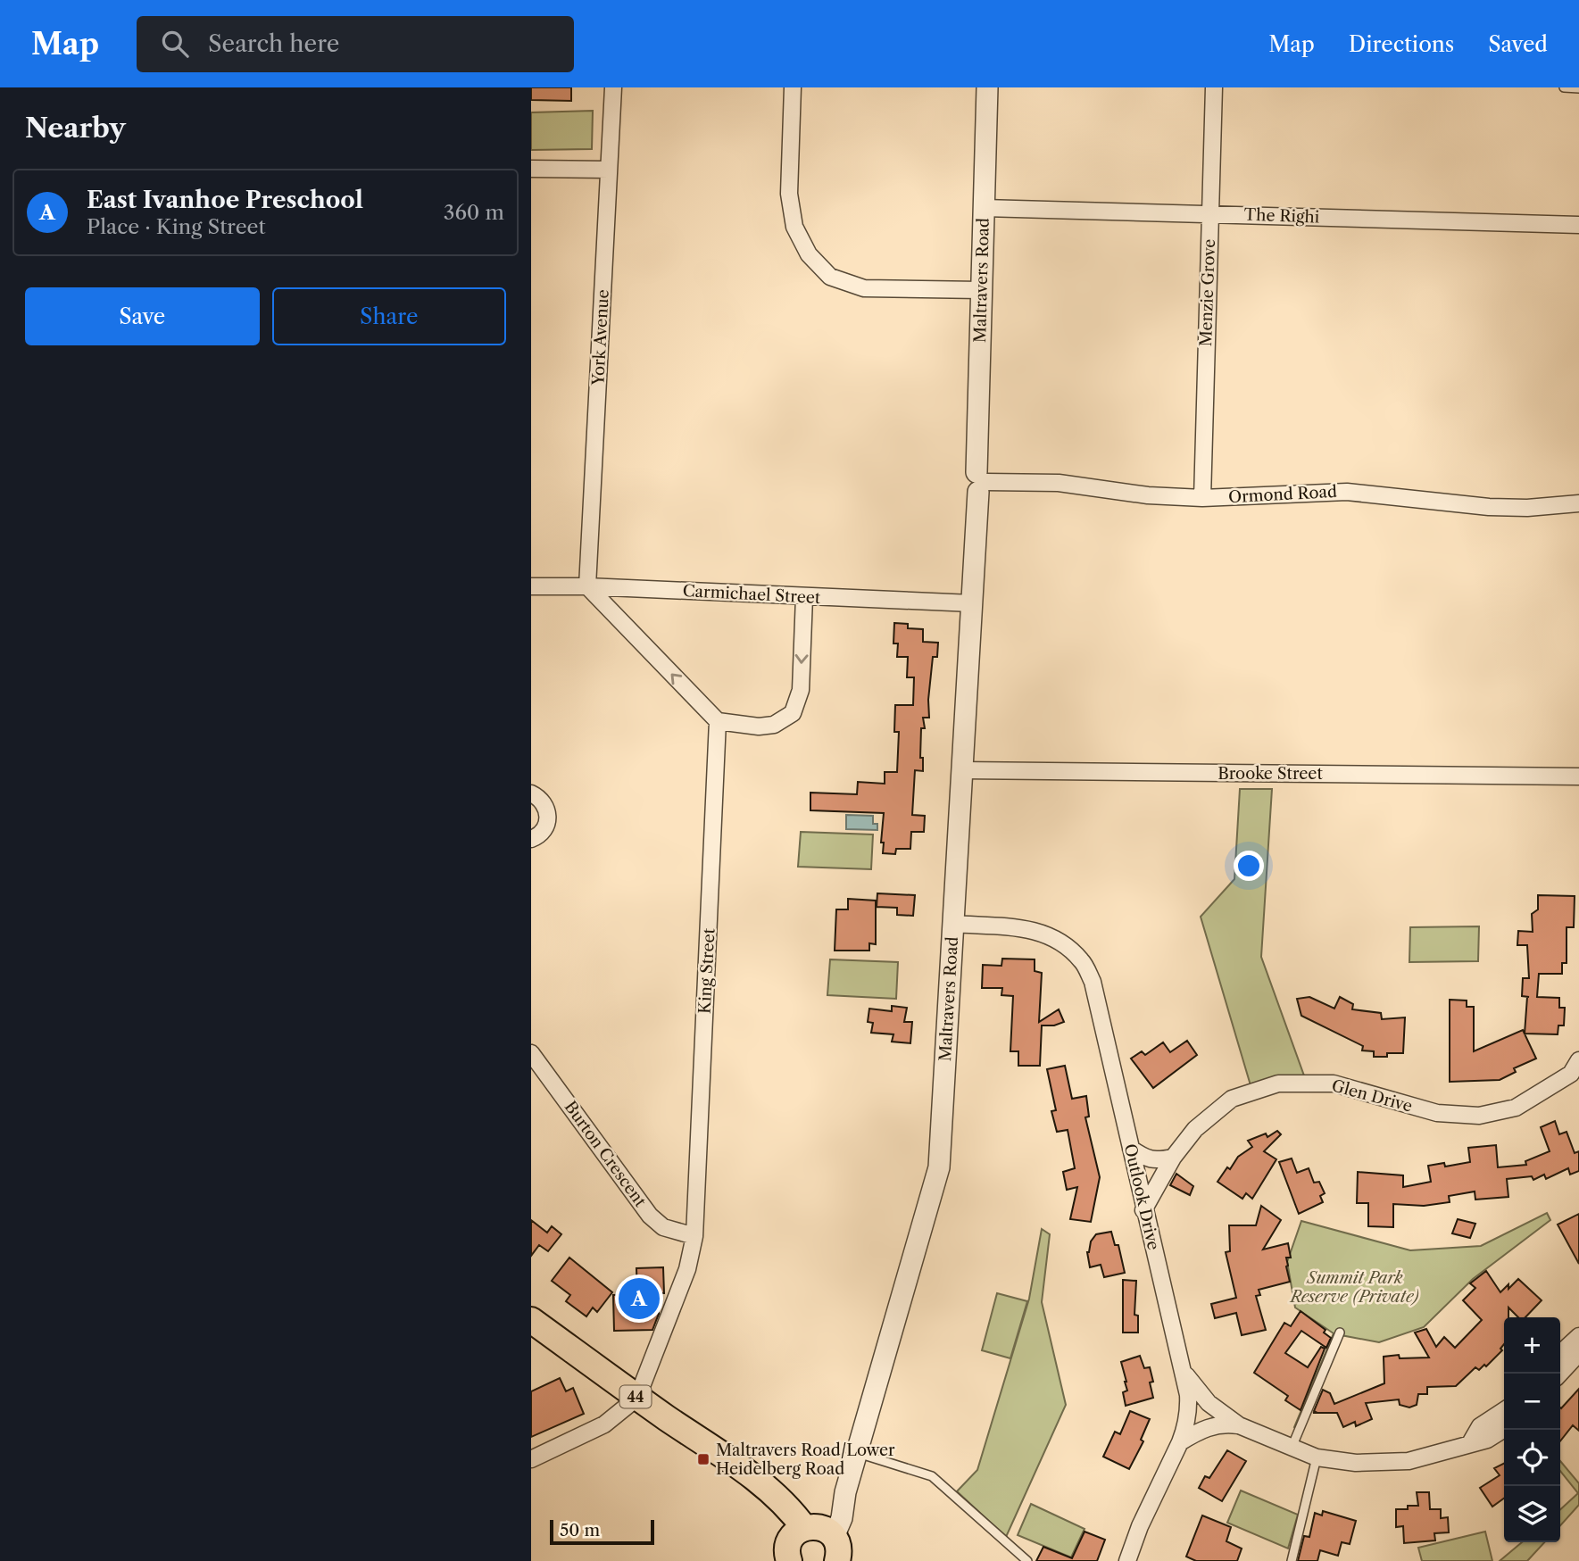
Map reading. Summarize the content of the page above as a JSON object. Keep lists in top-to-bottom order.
{
  "streets": {
    "main road": ["44"],
    "street": [
      "The Righi",
      "Maltravers Road",
      "Menzie Grove",
      "York Avenue",
      "Ormond Road",
      "Carmichael Street",
      "Brooke Street",
      "King Street",
      "Glen Drive",
      "Burton Crescent",
      "Outlook Drive"
    ]
  },
  "crossings": [
    ["The Righi", "Maltravers Road"],
    ["The Righi", "Menzie Grove"],
    ["Maltravers Road", "Ormond Road"],
    ["Maltravers Road", "Carmichael Street"],
    ["Maltravers Road", "Brooke Street"],
    ["Maltravers Road", "Outlook Drive"],
    ["Maltravers Road", "44"],
    ["Menzie Grove", "Ormond Road"],
    ["York Avenue", "Carmichael Street"],
    ["King Street", "Burton Crescent"],
    ["King Street", "44"],
    ["Glen Drive", "Outlook Drive"]
  ],
  "parks": ["Summit Park Reserve (Private)"],
  "places": {
    "transit": ["Maltravers Road/Lower Heidelberg Road"]
  },
  "scale_bar": "50 m",
  "page": {
    "header": "Map",
    "search": "Search here",
    "nav": ["Map", "Directions", "Saved"],
    "heading": "Nearby",
    "list": [
      {
        "mark": "A",
        "name": "East Ivanhoe Preschool",
        "note": "Place · King Street",
        "value": "360 m"
      }
    ],
    "buttons": ["Save", "Share"],
    "pins": "A",
    "map_buttons": ["+", "−"],
    "scale": "50 m"
  }
}
